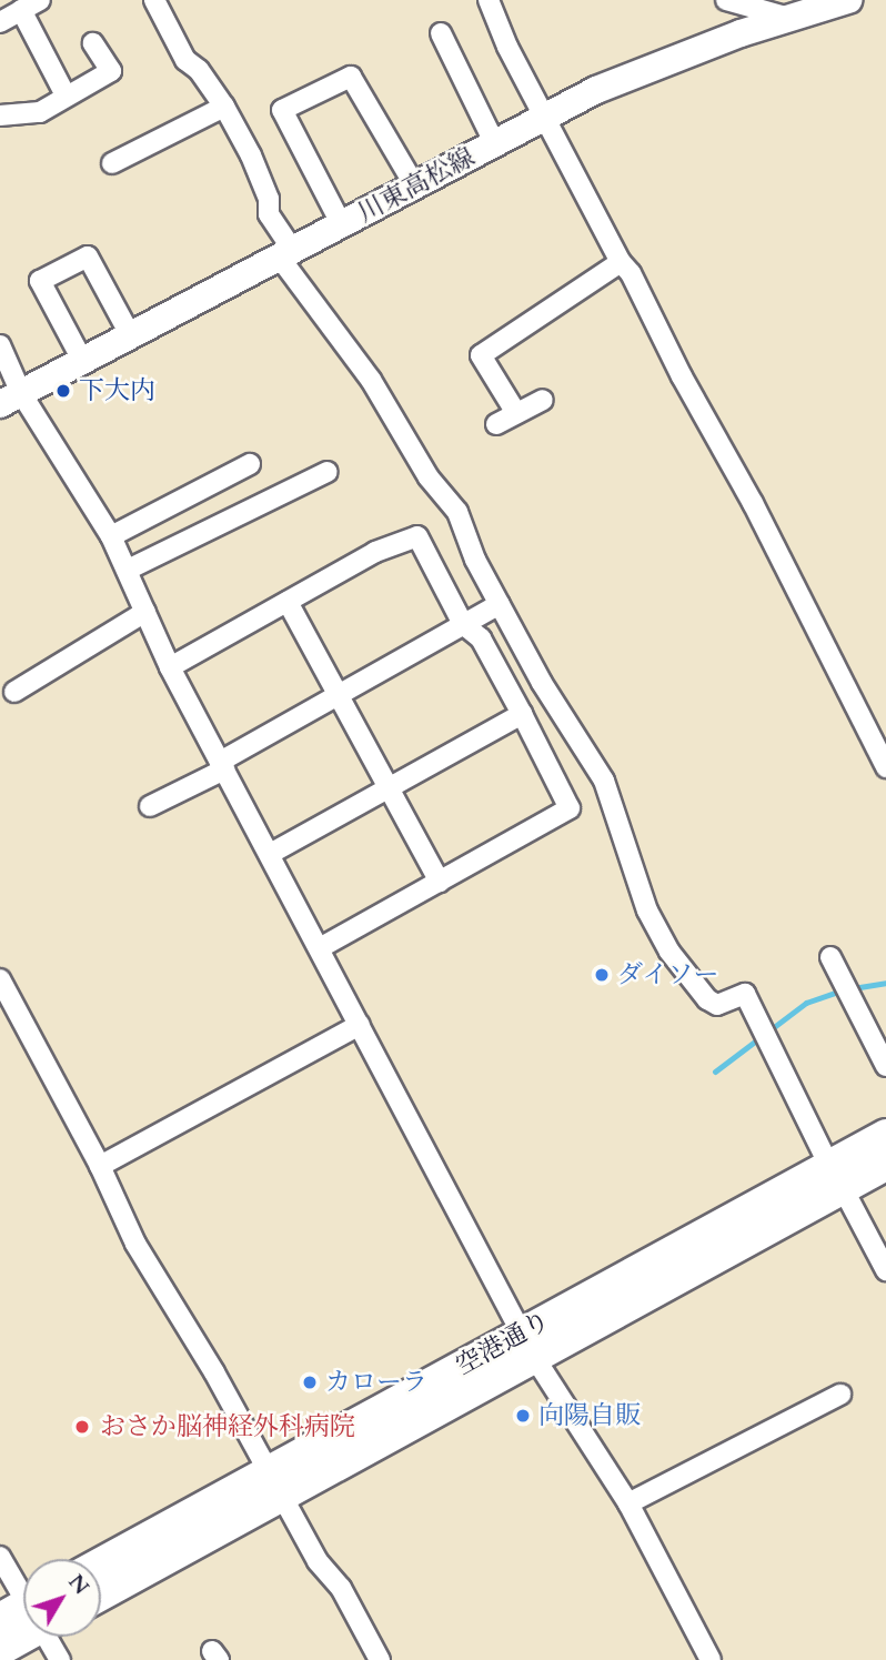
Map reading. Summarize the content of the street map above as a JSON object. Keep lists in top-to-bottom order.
{
  "streets": {
    "highway": ["空港通り"],
    "main road": ["川東高松線"]
  },
  "places": [
    "下大内",
    "ダイソー",
    "カローラ",
    "向陽自販",
    "おさか脳神経外科病院"
  ],
  "north": "top right"
}
